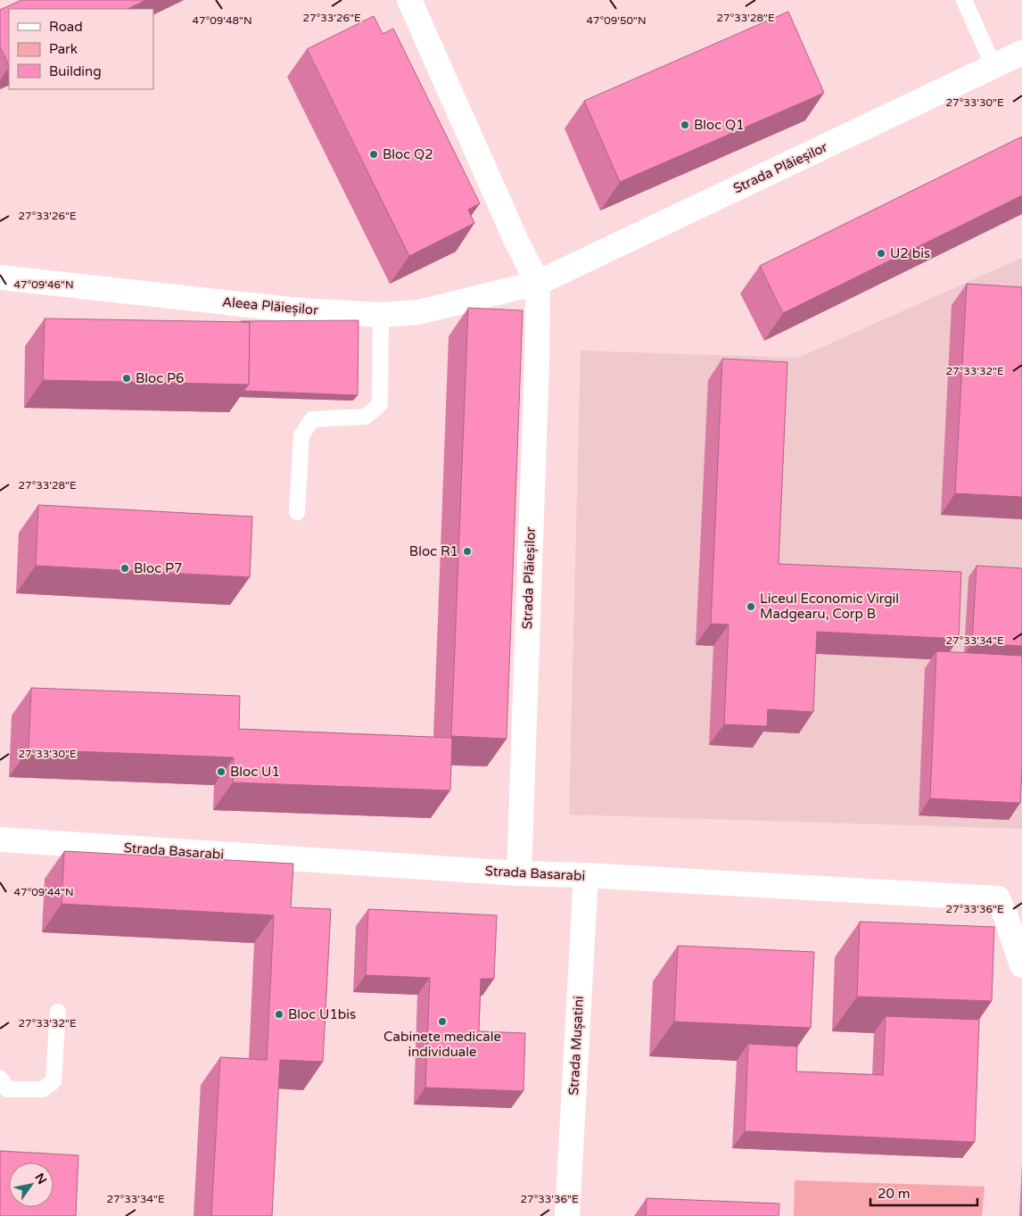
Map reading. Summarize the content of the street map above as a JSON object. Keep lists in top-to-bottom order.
{
  "streets": {
    "street": [
      "Strada Plăieșilor",
      "Aleea Plăieșilor",
      "Strada Basarabi",
      "Strada Mușatini"
    ]
  },
  "crossings": [
    ["Strada Plăieșilor", "Aleea Plăieșilor"],
    ["Strada Plăieșilor", "Strada Basarabi"],
    ["Strada Basarabi", "Strada Mușatini"]
  ],
  "places": [
    "Bloc Q1",
    "Bloc Q2",
    "U2 bis",
    "Bloc P6",
    "Bloc R1",
    "Bloc P7",
    "Liceul Economic Virgil Madgearu, Corp B",
    "Bloc U1",
    "Bloc U1bis",
    "Cabinete medicale individuale"
  ],
  "legend": ["Road", "Park", "Building"],
  "scale_bar": "20 m",
  "north": "top right",
  "coordinates": [
    "27°33'26\"E",
    "27°33'28\"E",
    "47°09'48\"N",
    "47°09'50\"N",
    "27°33'30\"E",
    "47°09'46\"N",
    "27°33'32\"E",
    "27°33'34\"E",
    "47°09'44\"N",
    "27°33'36\"E"
  ]
}
